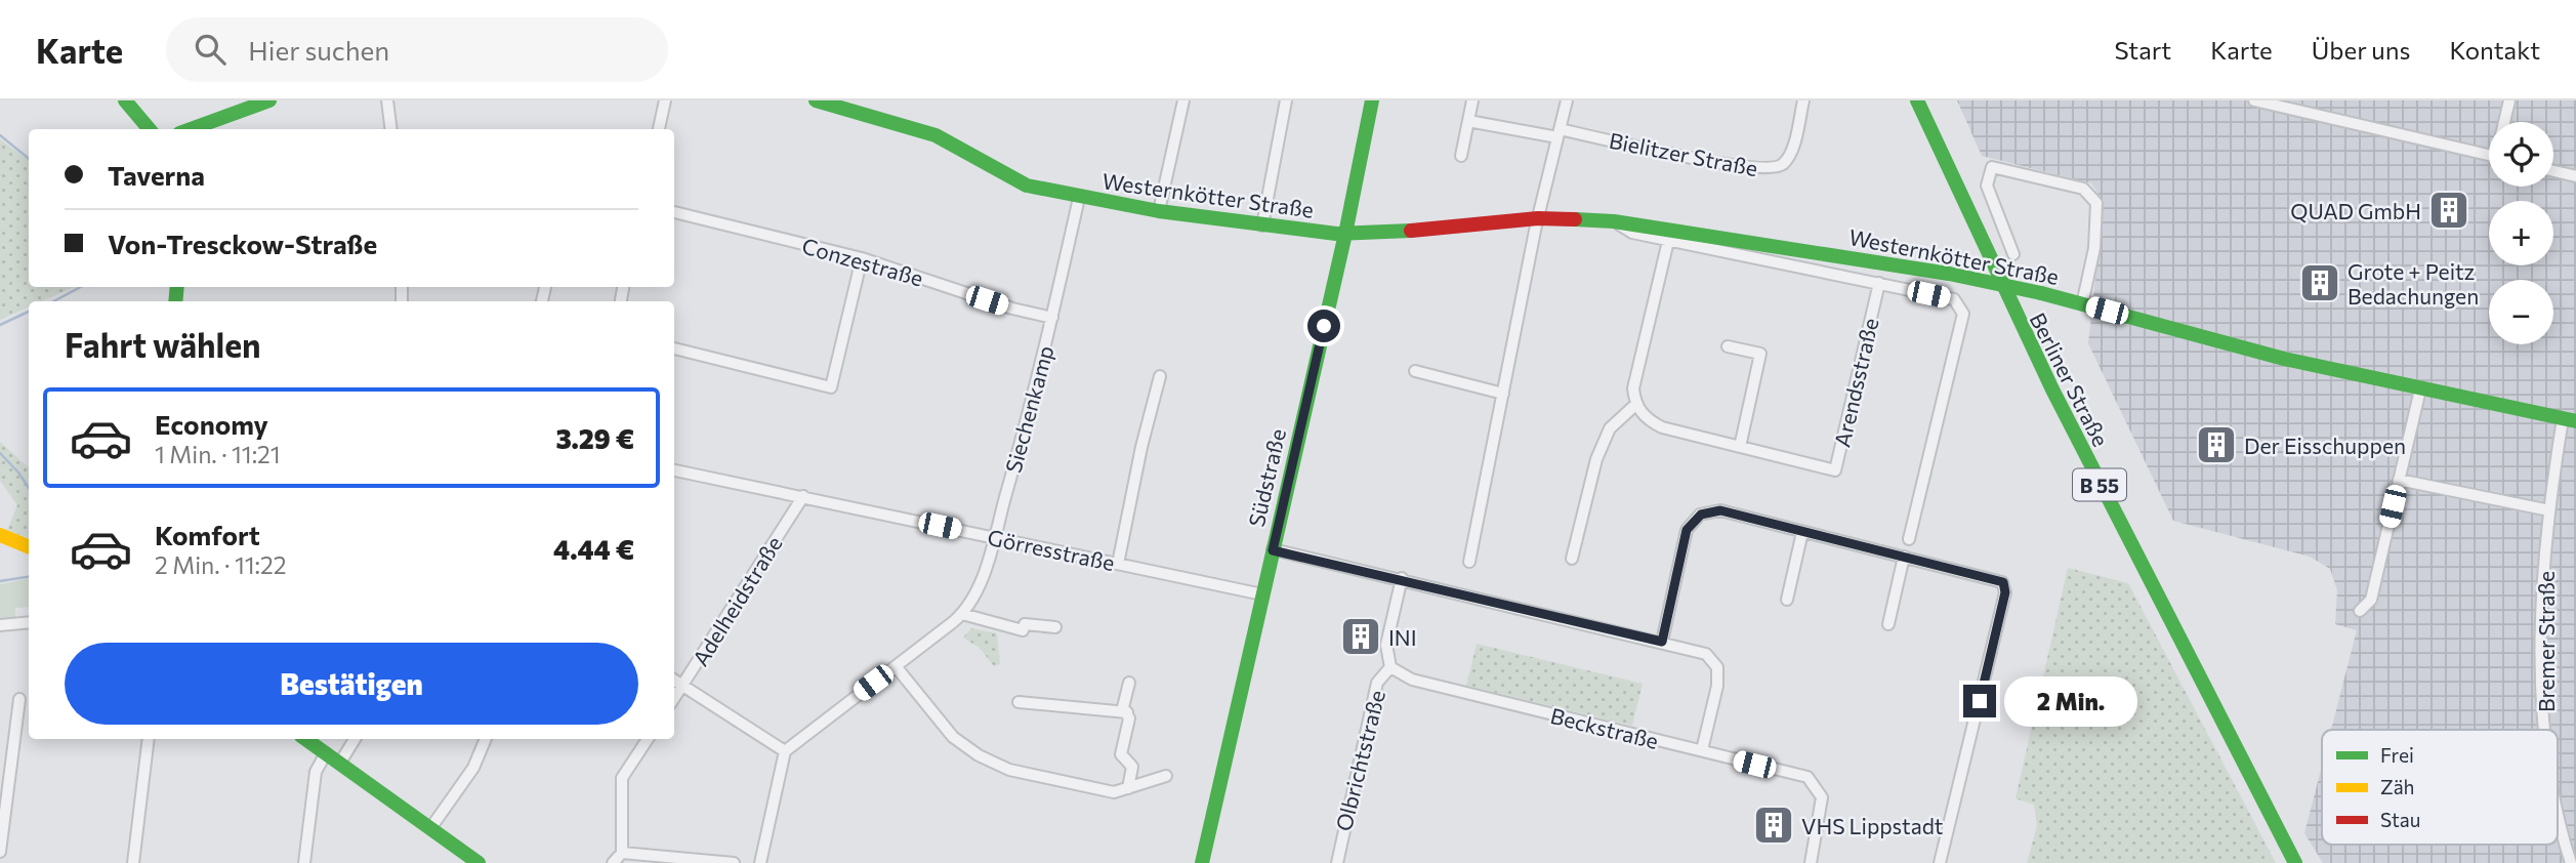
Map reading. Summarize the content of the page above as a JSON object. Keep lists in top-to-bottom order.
{
  "streets": {
    "street": [
      "Bielitzer Straße",
      "Westernkötter Straße",
      "Conzestraße",
      "Berliner Straße",
      "Arendsstraße",
      "Siechenkamp",
      "Südstraße",
      "B 55",
      "Görresstraße",
      "Adelheidstraße",
      "Bremer Straße",
      "Beckstraße",
      "Olbrichtstraße"
    ]
  },
  "crossings": [
    ["Westernkötter Straße", "Arendsstraße"],
    ["Westernkötter Straße", "Siechenkamp"],
    ["Westernkötter Straße", "Südstraße"],
    ["Westernkötter Straße", "Bremer Straße"],
    ["Conzestraße", "Siechenkamp"],
    ["Siechenkamp", "Görresstraße"],
    ["Südstraße", "Görresstraße"],
    ["Görresstraße", "Adelheidstraße"],
    ["Beckstraße", "Olbrichtstraße"]
  ],
  "places": {
    "building": [
      "QUAD GmbH",
      "Grote + Peitz Bedachungen",
      "Der Eisschuppen",
      "INI",
      "VHS Lippstadt"
    ]
  },
  "legend": ["Frei", "Zäh", "Stau"],
  "page": {
    "header": "Karte",
    "search": "Hier suchen",
    "nav": [
      "Start",
      "Karte",
      "Über uns",
      "Kontakt"
    ],
    "map_buttons": ["+", "−"],
    "banner": ["Taverna", "Von-Tresckow-Straße"],
    "heading": "Fahrt wählen",
    "list": [
      {
        "name": "Economy",
        "note": "1 Min. · 11:21",
        "value": "3.29 €"
      },
      {
        "name": "Komfort",
        "note": "2 Min. · 11:22",
        "value": "4.44 €"
      }
    ],
    "buttons": "Bestätigen",
    "bubble": "2 Min."
  }
}
